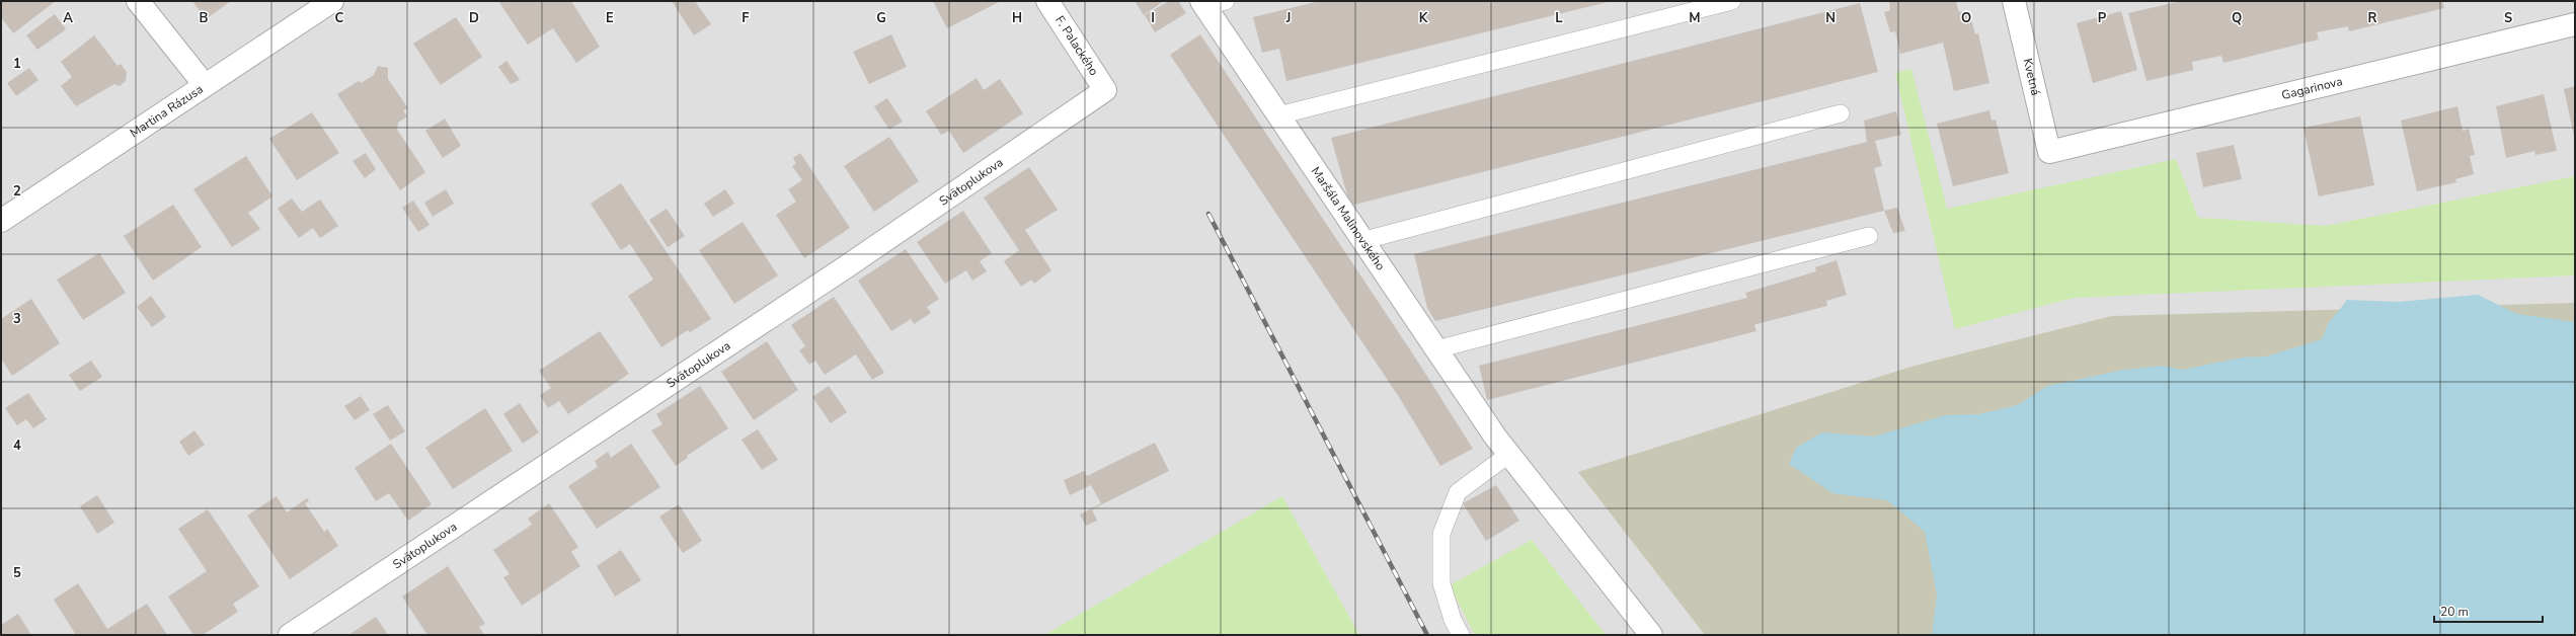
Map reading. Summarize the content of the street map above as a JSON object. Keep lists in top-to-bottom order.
{
  "streets": {
    "street": [
      "F. Palackého",
      "Kvetná",
      "Gagarinova",
      "Martina Rázusa",
      "Svätoplukova",
      "Maršála Malinovského"
    ]
  },
  "crossings": [
    ["F. Palackého", "Svätoplukova"],
    ["Kvetná", "Gagarinova"]
  ],
  "scale_bar": "20 m",
  "grid": {
    "columns": [
      "A",
      "B",
      "C",
      "D",
      "E",
      "F",
      "G",
      "H",
      "I",
      "J",
      "K",
      "L",
      "M",
      "N",
      "O",
      "P",
      "Q",
      "R",
      "S"
    ],
    "rows": [
      "1",
      "2",
      "3",
      "4",
      "5"
    ]
  }
}
